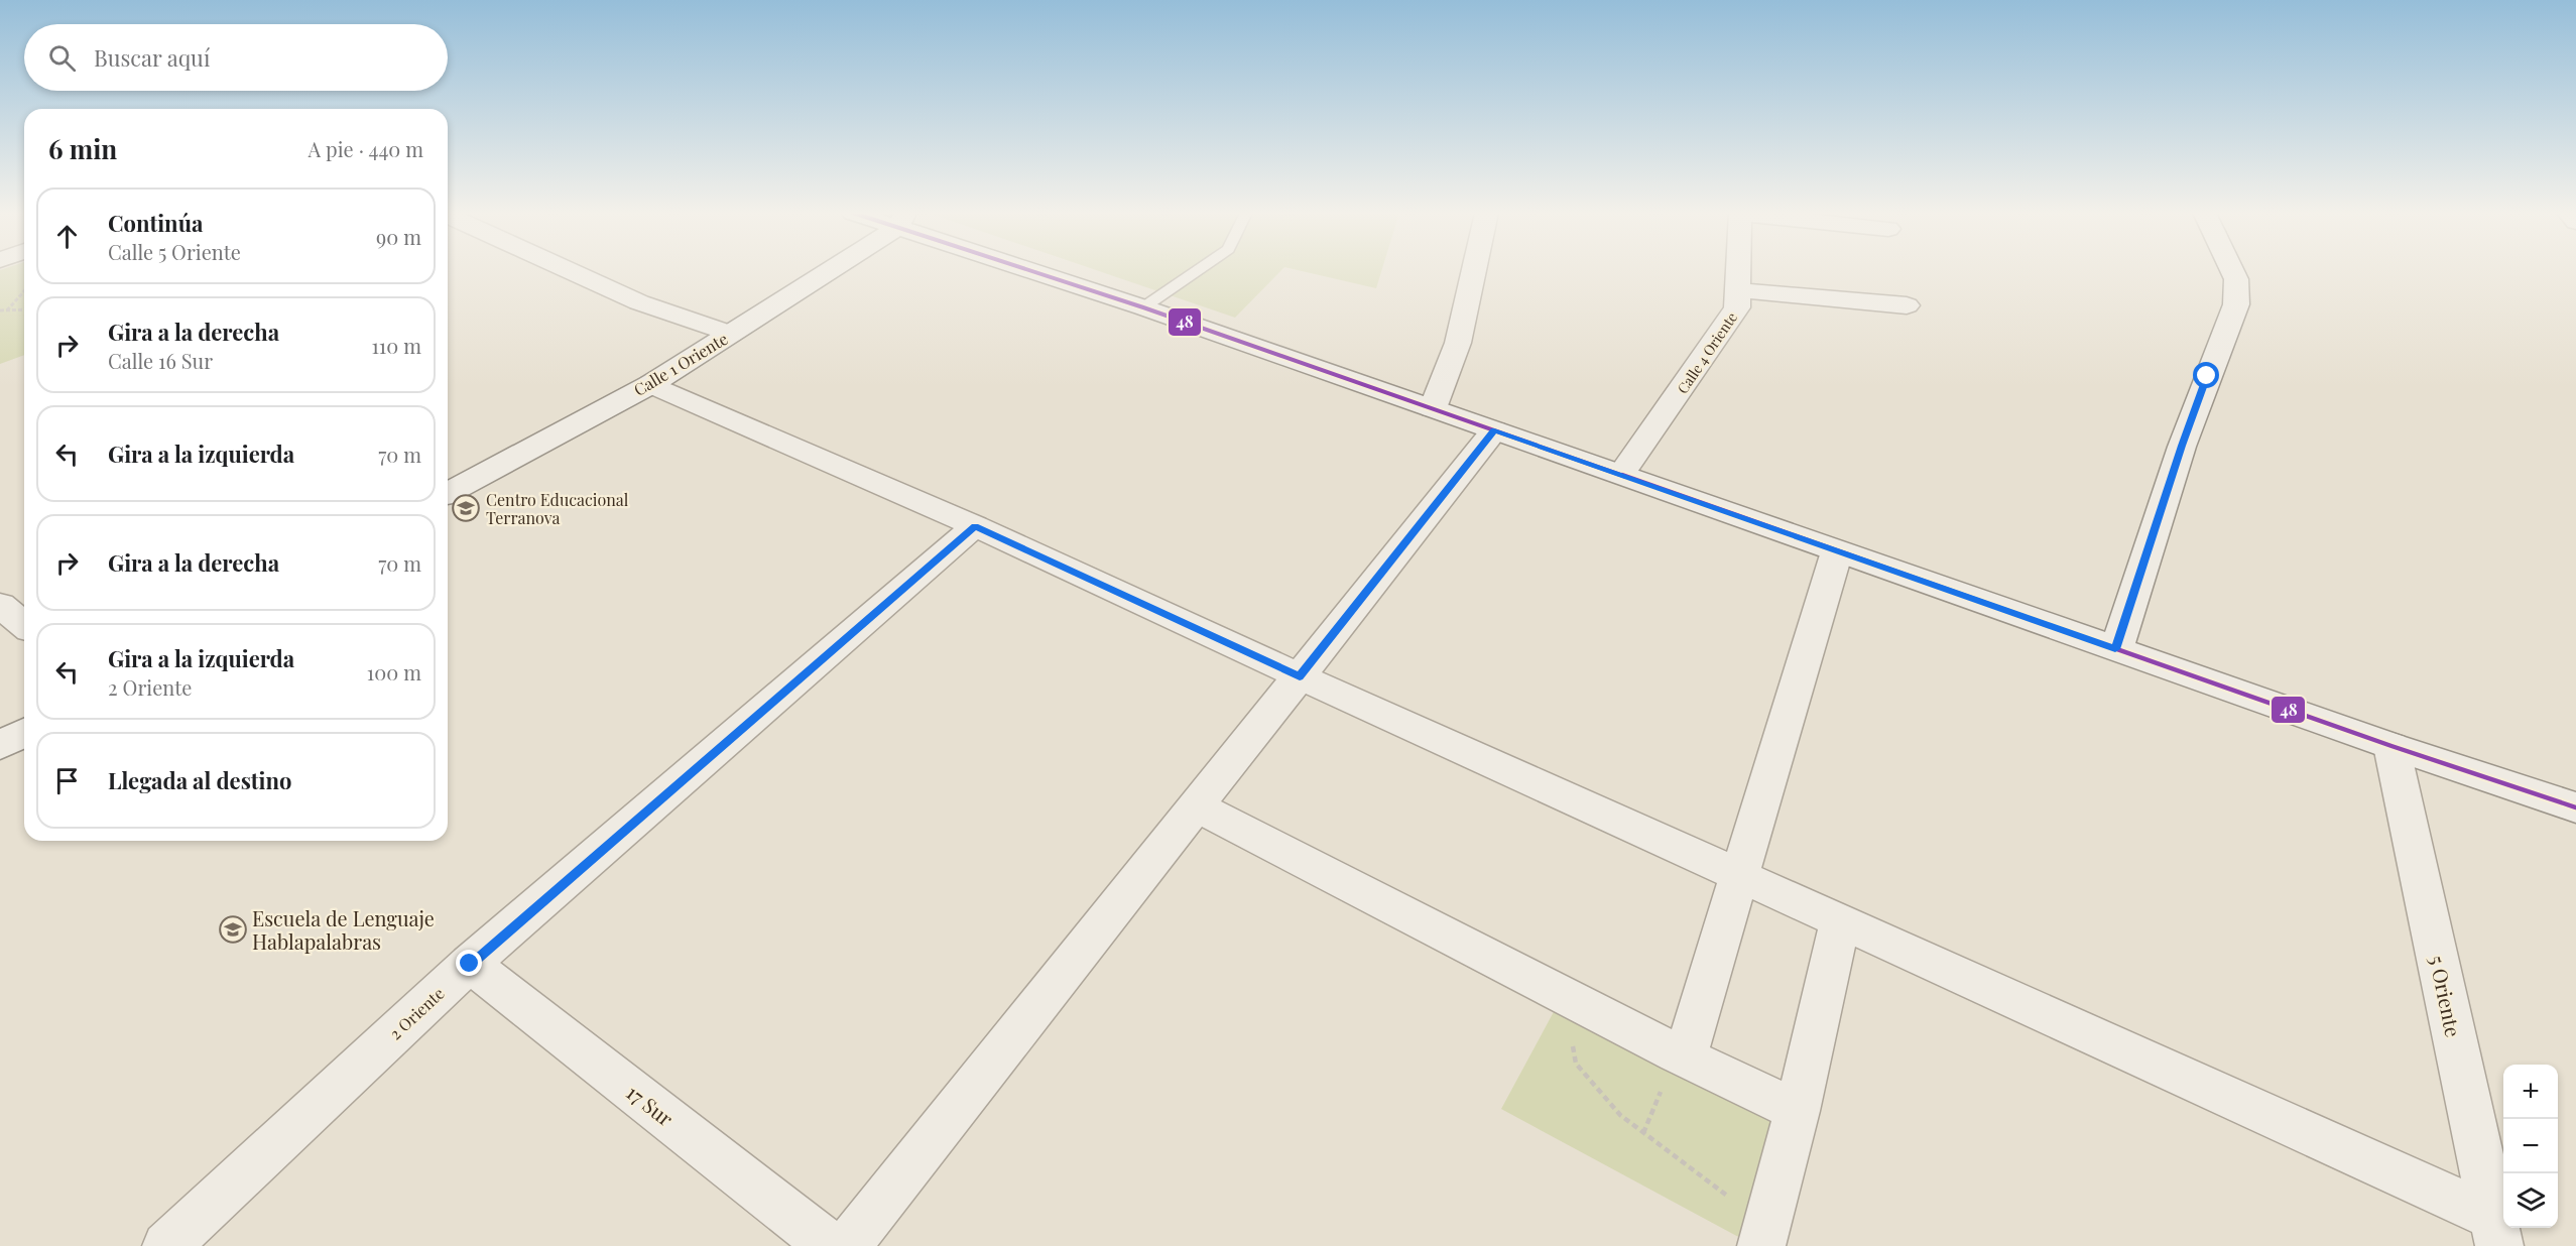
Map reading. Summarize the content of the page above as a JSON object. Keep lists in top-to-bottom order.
{
  "streets": {
    "street": [
      "Calle 4 Oriente",
      "Calle 1 Oriente",
      "5 Oriente",
      "2 Oriente",
      "17 Sur"
    ]
  },
  "crossings": [
    ["2 Oriente", "17 Sur"]
  ],
  "places": {
    "school or university": ["Centro Educacional Terranova", "Escuela de Lenguaje Hablapalabras"]
  },
  "lines": ["transit line 48"],
  "page": {
    "search": "Buscar aquí",
    "heading": ["6 min", "A pie · 440 m"],
    "list": [
      ["Continúa", "Calle 5 Oriente", "90 m"],
      ["Gira a la derecha", "Calle 16 Sur", "110 m"],
      ["Gira a la izquierda", "70 m"],
      ["Gira a la derecha", "70 m"],
      ["Gira a la izquierda", "2 Oriente", "100 m"],
      "Llegada al destino"
    ],
    "map_buttons": ["+", "−"]
  }
}
